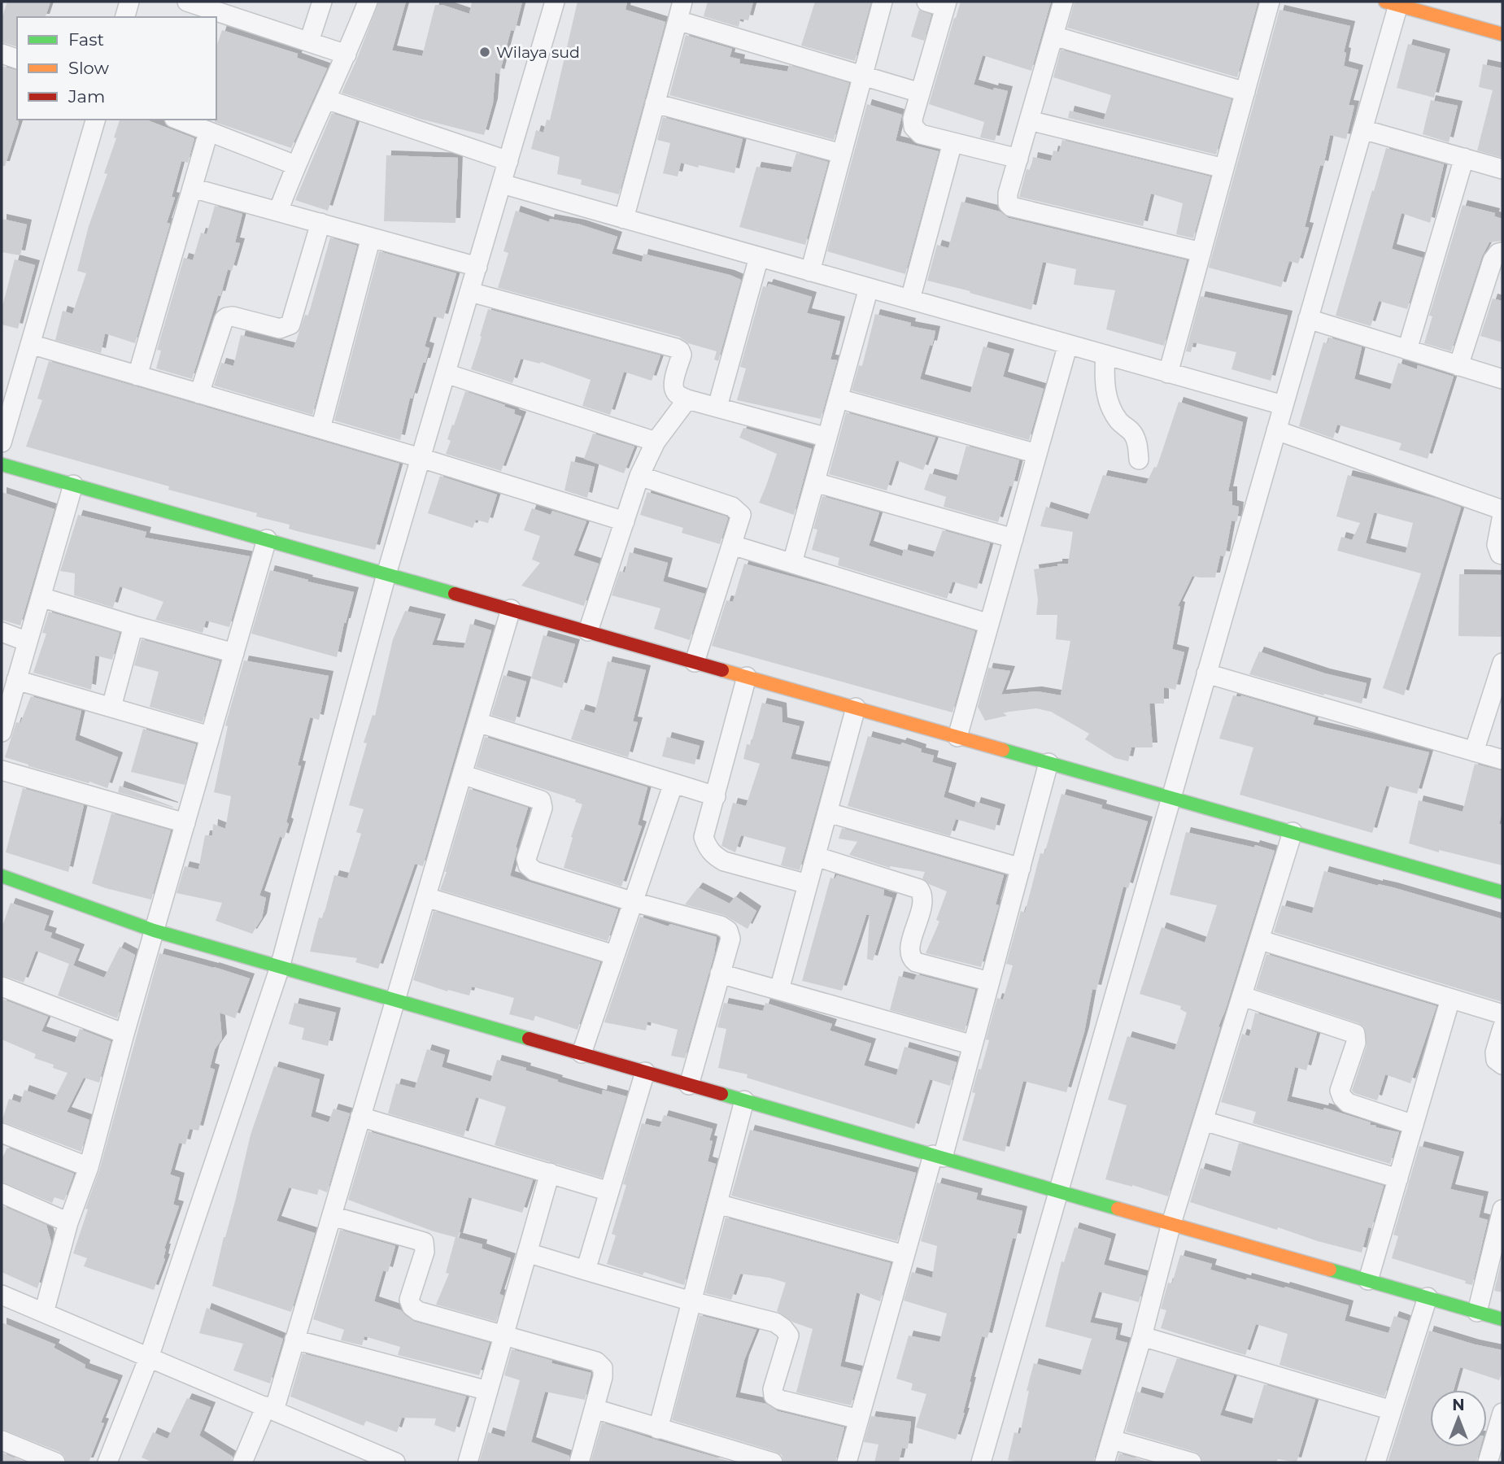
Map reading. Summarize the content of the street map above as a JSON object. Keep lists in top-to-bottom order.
{
  "places": ["Wilaya sud"],
  "legend": ["Fast", "Slow", "Jam"],
  "north": "top"
}
